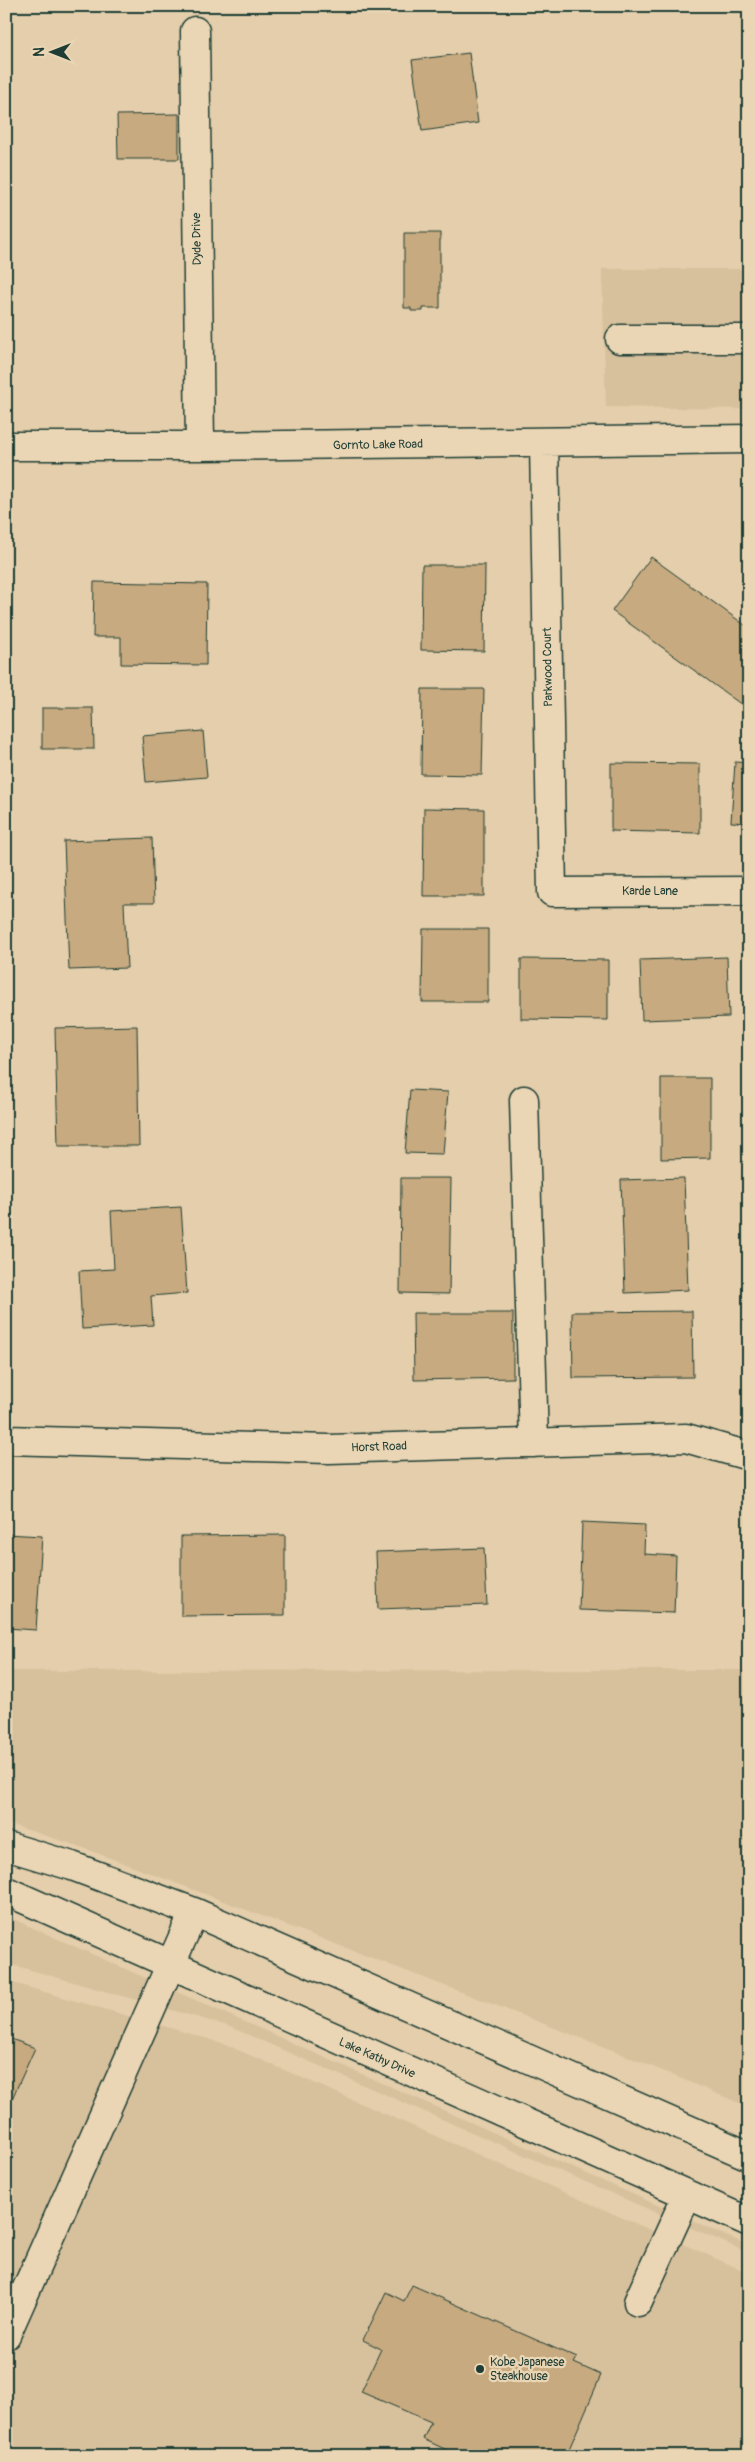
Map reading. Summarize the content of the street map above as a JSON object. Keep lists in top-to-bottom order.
{
  "streets": {
    "street": [
      "Dyde Drive",
      "Gornto Lake Road",
      "Parkwood Court",
      "Karde Lane",
      "Horst Road",
      "Lake Kathy Drive"
    ]
  },
  "crossings": [
    ["Dyde Drive", "Gornto Lake Road"],
    ["Gornto Lake Road", "Parkwood Court"],
    ["Parkwood Court", "Karde Lane"]
  ],
  "places": ["Kobe Japanese Steakhouse"],
  "north": "left"
}
